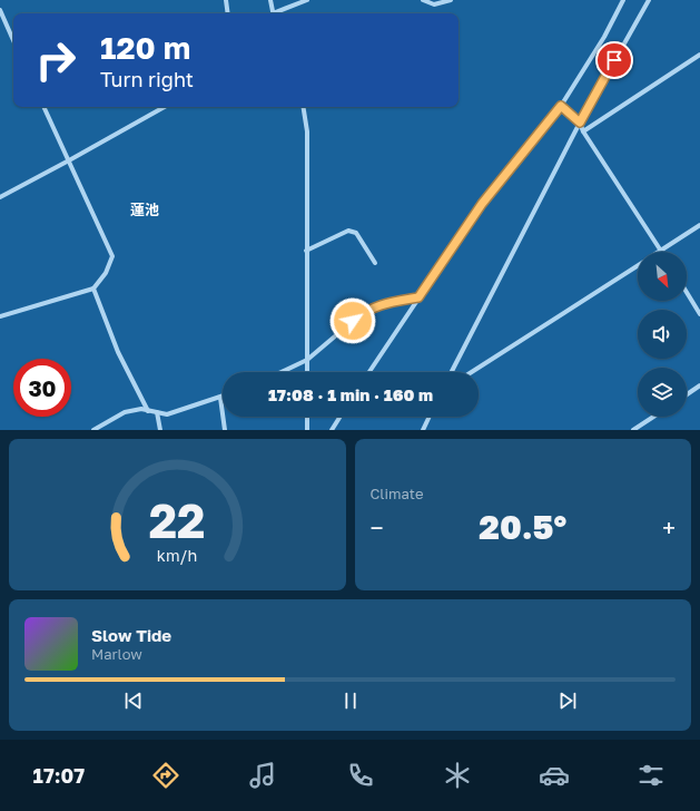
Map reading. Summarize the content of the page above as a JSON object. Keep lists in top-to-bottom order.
{
  "districts": ["蓮池"],
  "north": "bottom right",
  "page": {
    "turn": ["120 m", "Turn right"],
    "limit": "30",
    "trip": "17:08 · 1 min · 160 m",
    "tile": "Climate",
    "heat": ["−", "20.5°", "+"],
    "song": ["Slow Tide", "Marlow"],
    "tabs": "17:07",
    "gauge": ["22", "km/h"]
  }
}
